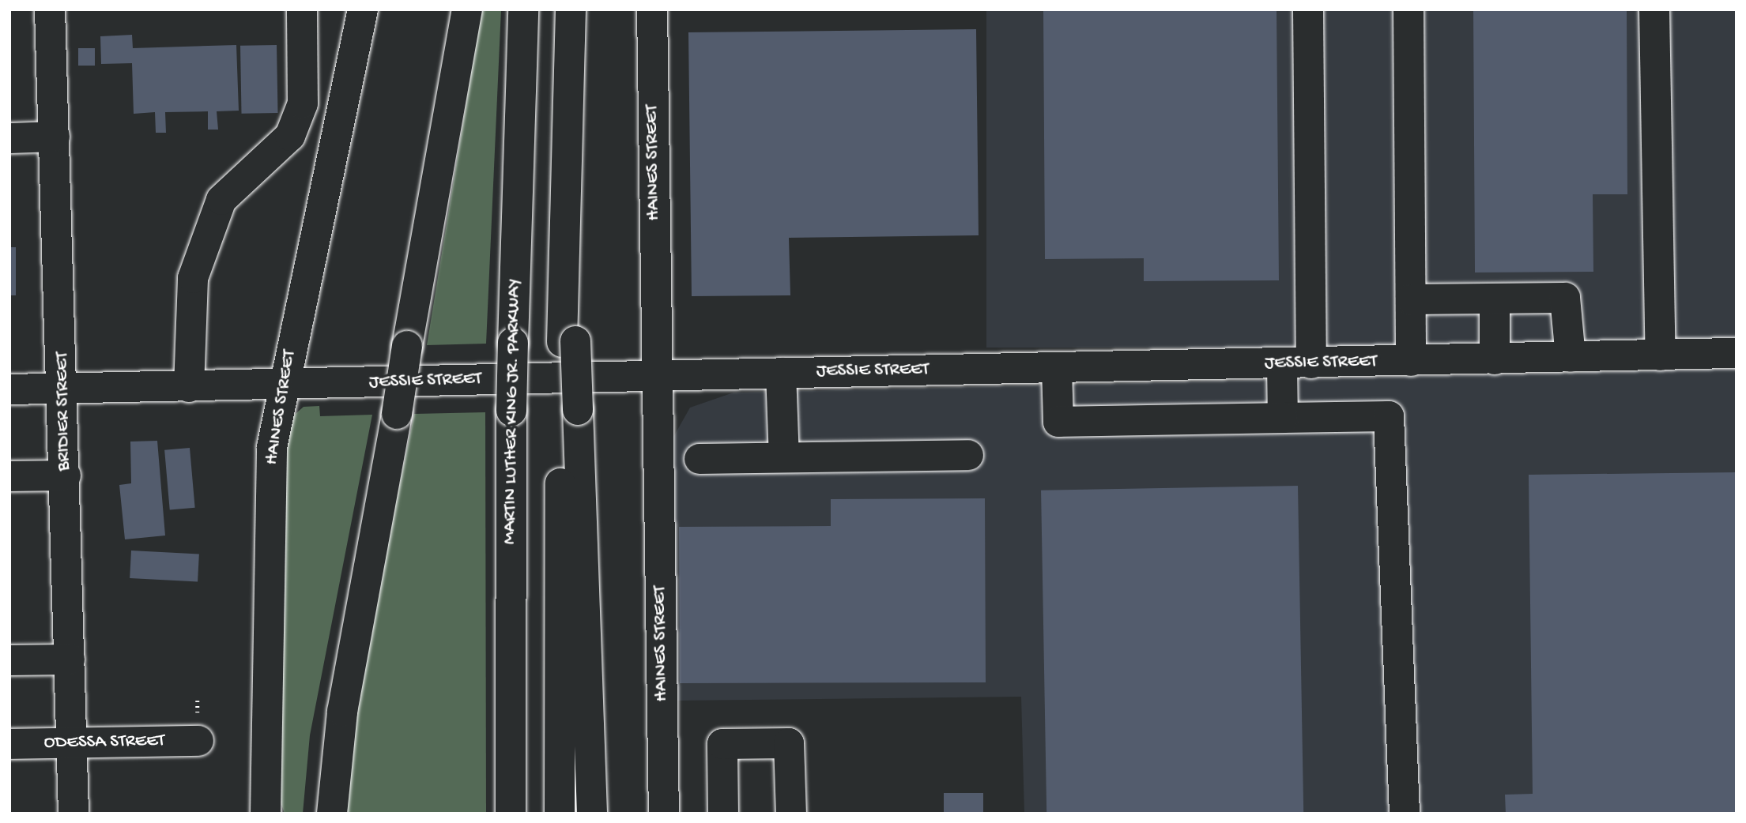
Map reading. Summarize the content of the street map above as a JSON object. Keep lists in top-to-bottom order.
{
  "streets": {
    "main road": [
      "HAINES STREET",
      "JESSIE STREET",
      "BRIDIER STREET",
      "MARTIN LUTHER KING JR. PARKWAY",
      "ODESSA STREET"
    ]
  },
  "crossings": [
    ["HAINES STREET", "JESSIE STREET"],
    ["JESSIE STREET", "BRIDIER STREET"],
    ["BRIDIER STREET", "ODESSA STREET"]
  ]
}
